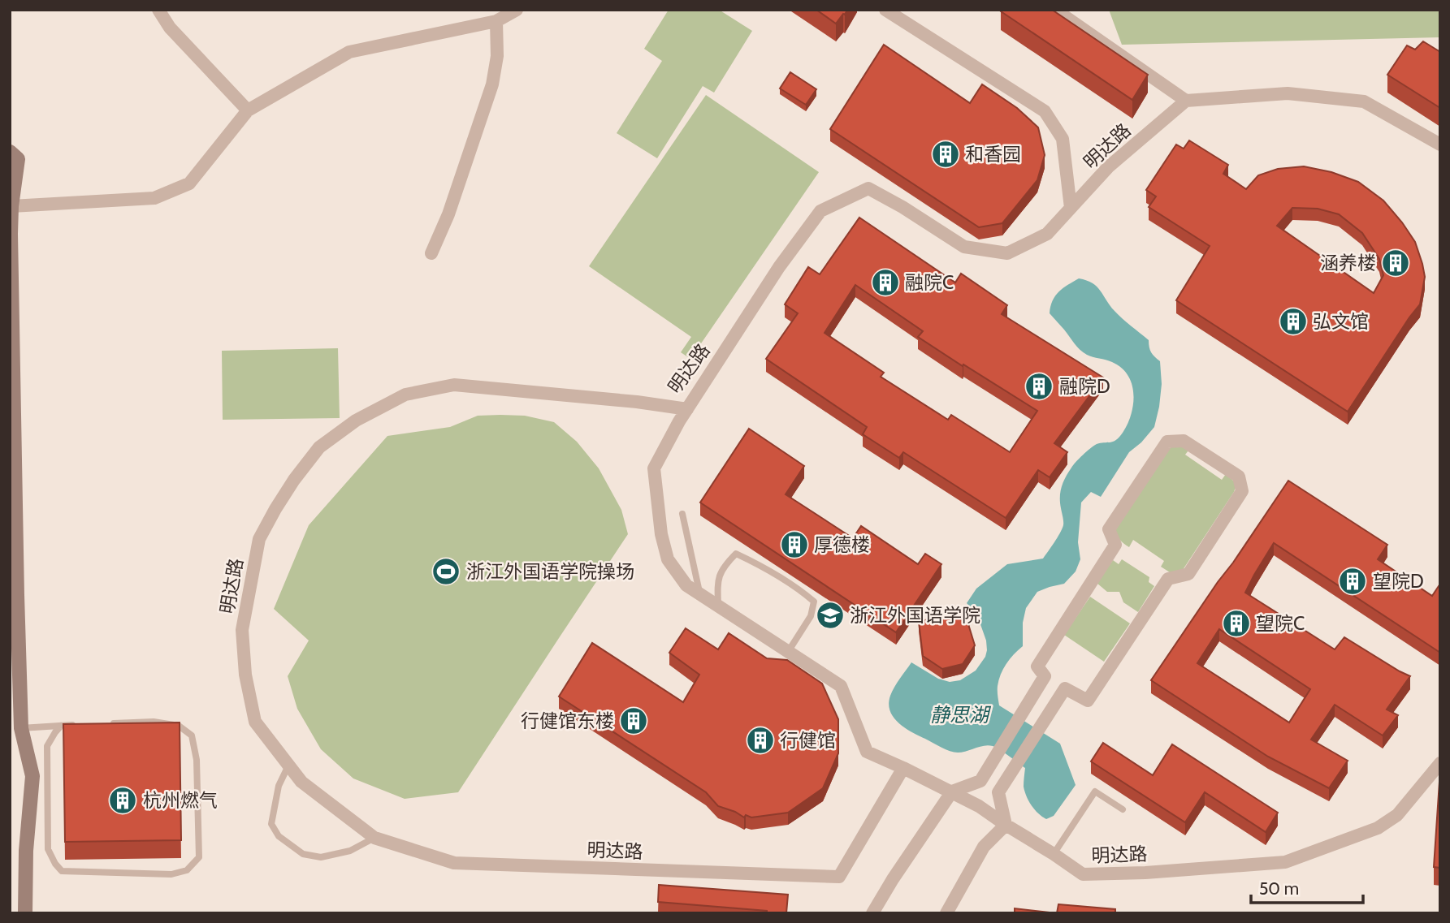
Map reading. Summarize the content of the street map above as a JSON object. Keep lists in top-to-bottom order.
{
  "streets": {
    "street": ["明达路"]
  },
  "water": ["静思湖"],
  "places": {
    "building": [
      "和香园",
      "涵养楼",
      "融院C",
      "弘文馆",
      "融院D",
      "厚德楼",
      "望院D",
      "望院C",
      "行健馆东楼",
      "行健馆",
      "杭州燃气"
    ],
    "sports": ["浙江外国语学院操场"],
    "school or university": ["浙江外国语学院"]
  },
  "scale_bar": "50 m"
}
